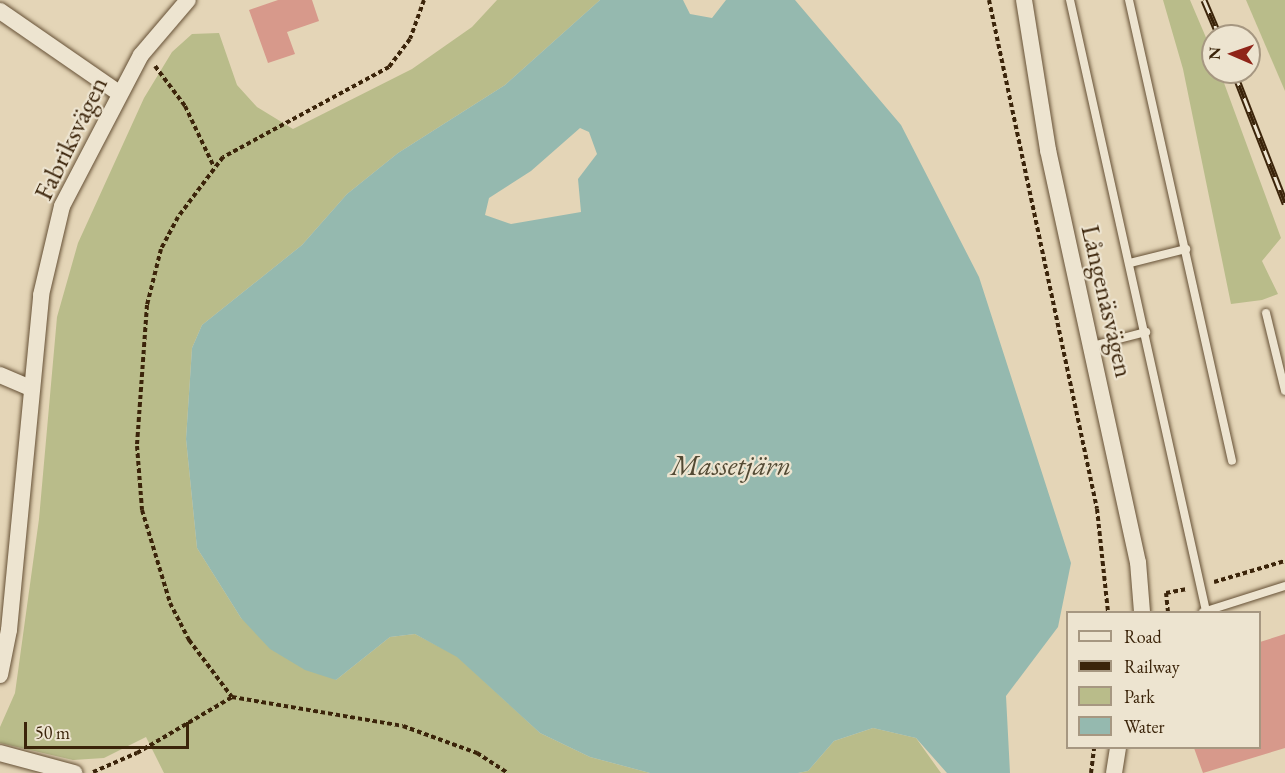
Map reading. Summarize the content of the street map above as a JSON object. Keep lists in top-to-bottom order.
{
  "streets": {
    "street": ["Fabriksvägen", "Långenäsvägen"]
  },
  "water": ["Massetjärn"],
  "legend": [
    "Road",
    "Railway",
    "Park",
    "Water"
  ],
  "scale_bar": "50 m",
  "north": "left"
}
